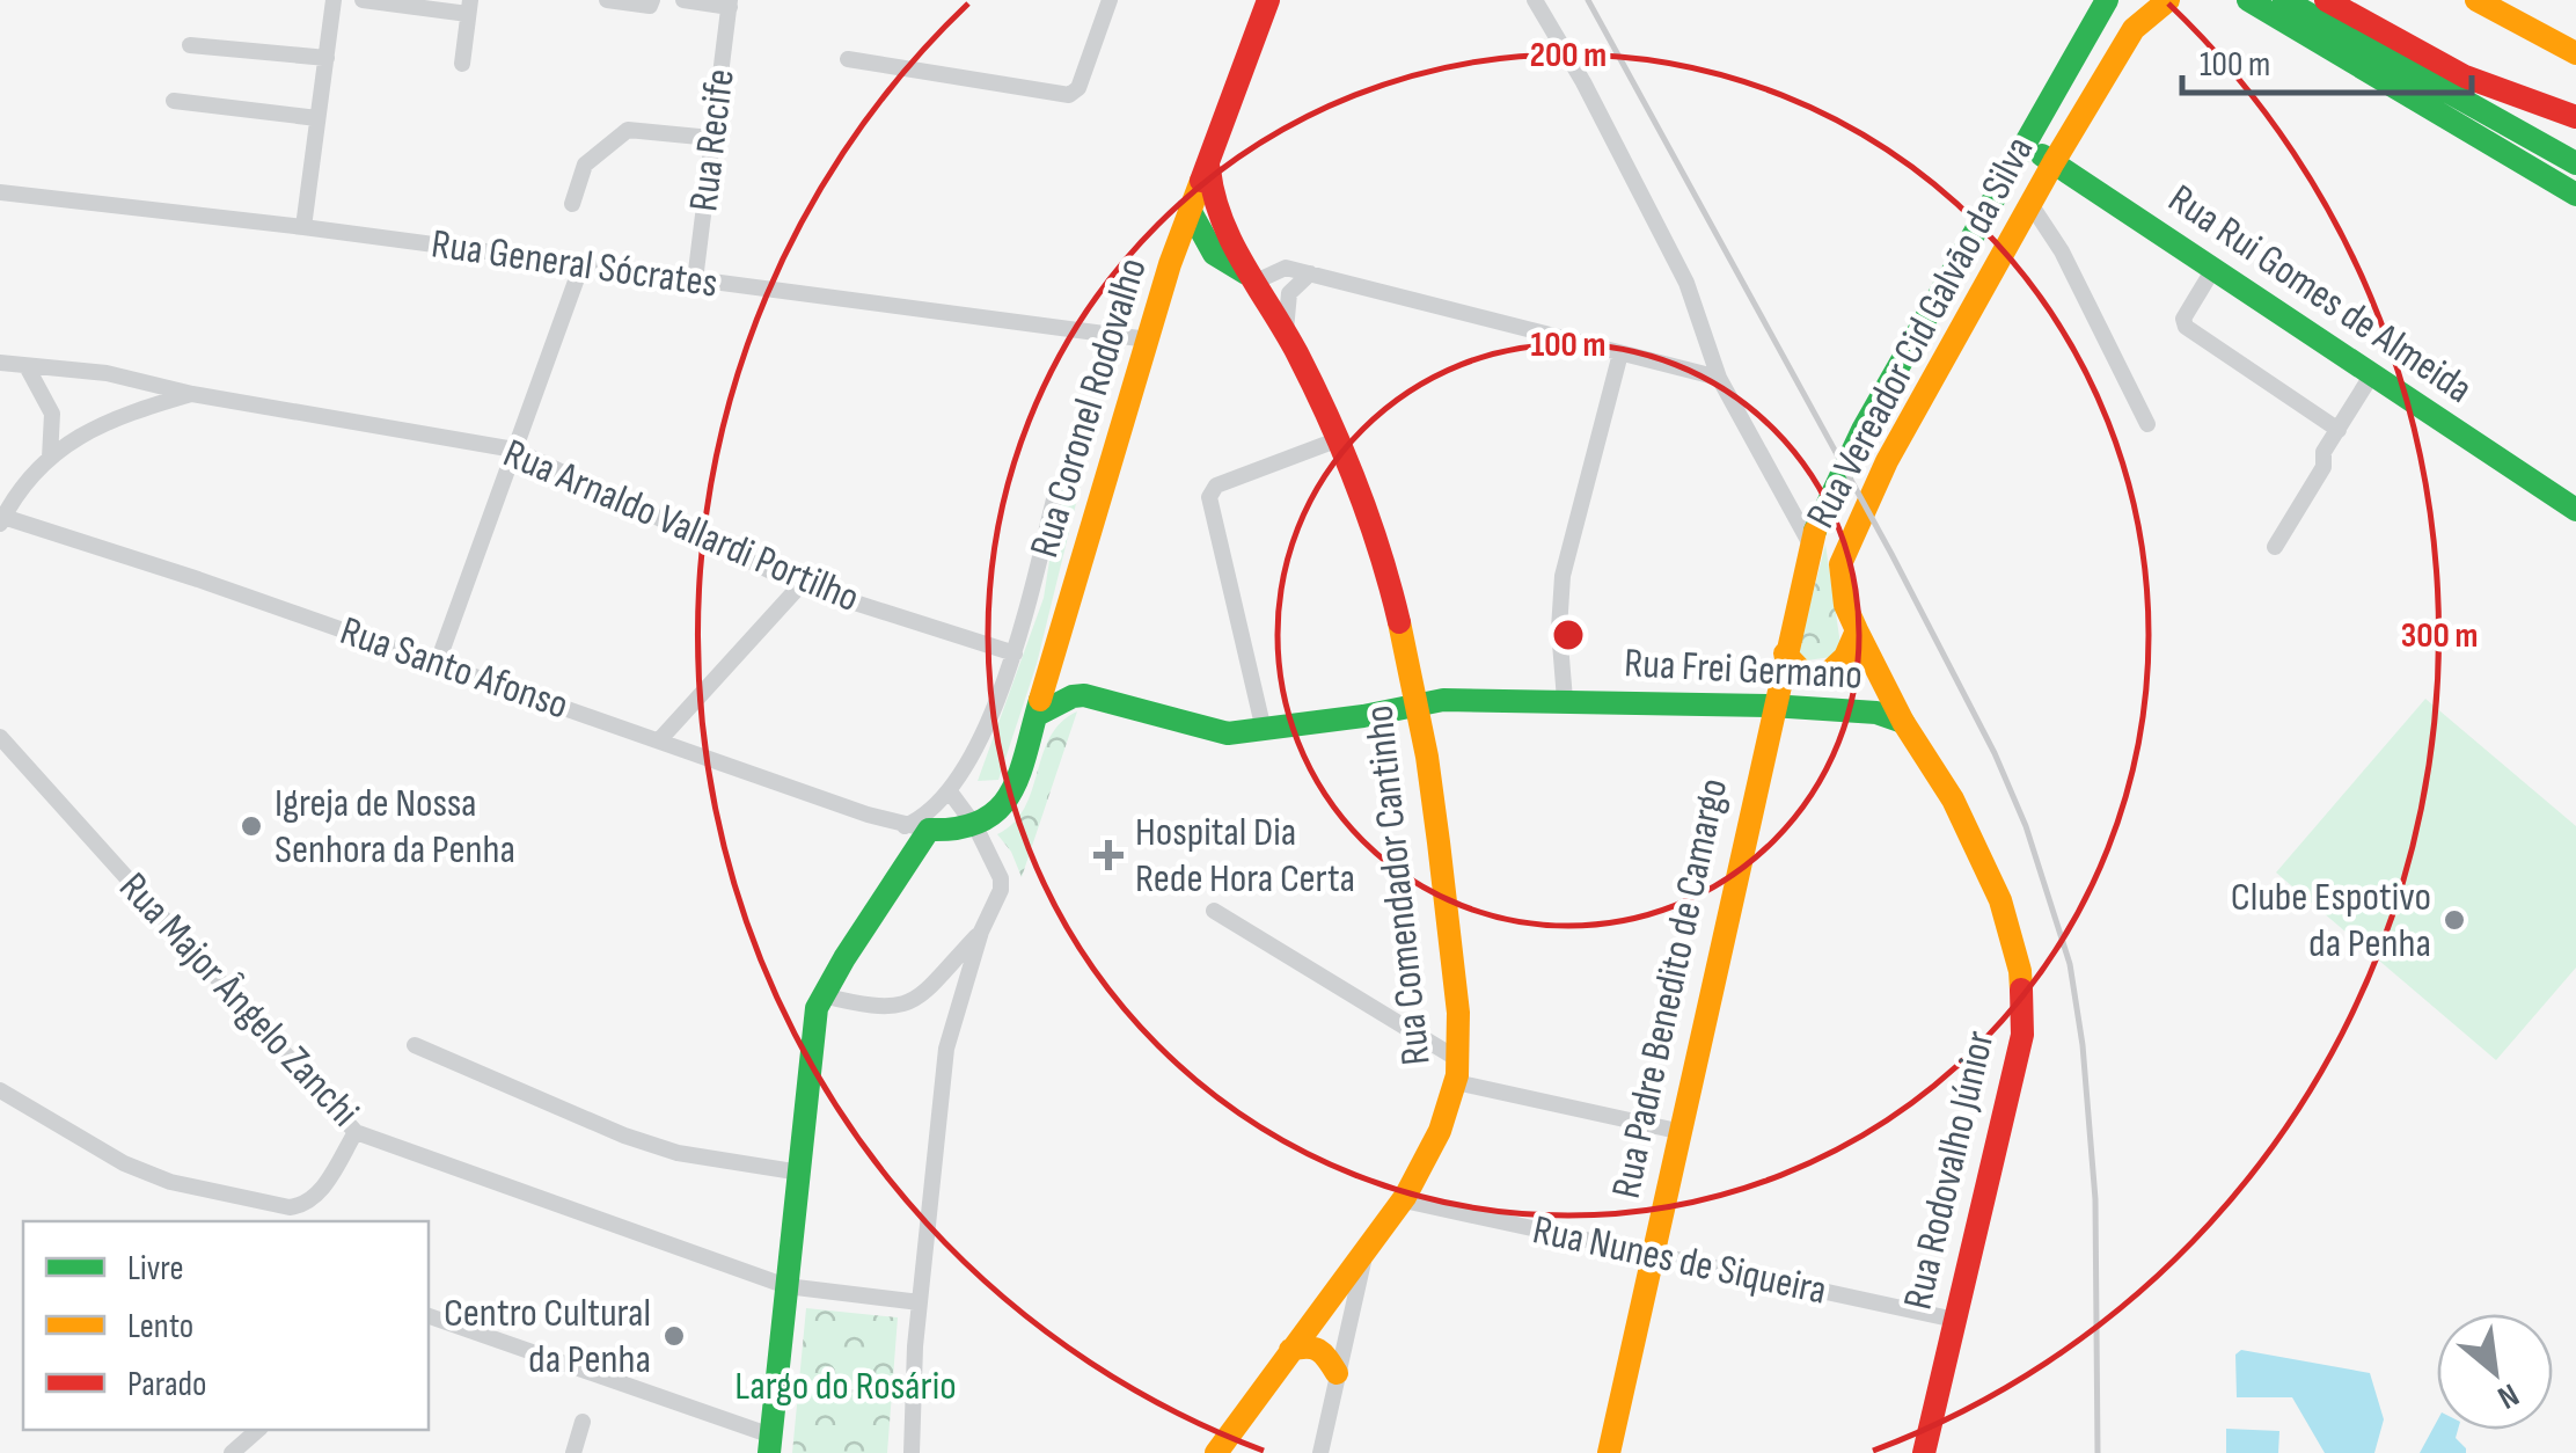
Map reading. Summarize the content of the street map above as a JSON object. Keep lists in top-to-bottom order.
{
  "streets": {
    "main road": [
      "Rua Rui Gomes de Almeida",
      "Rua Vereador Cid Galvão da Silva",
      "Rua Coronel Rodovalho",
      "Rua Frei Germano",
      "Rua Comendador Cantinho",
      "Rua Padre Benedito de Camargo",
      "Rua Rodovalho Júnior"
    ],
    "street": [
      "Rua Recife",
      "Rua General Sócrates",
      "Rua Arnaldo Vallardi Portilho",
      "Rua Santo Afonso",
      "Rua Major Ângelo Zanchi",
      "Rua Nunes de Siqueira"
    ]
  },
  "crossings": [
    ["Rua Recife", "Rua General Sócrates"],
    ["Rua General Sócrates", "Rua Coronel Rodovalho"],
    ["Rua Rui Gomes de Almeida", "Rua Vereador Cid Galvão da Silva"],
    ["Rua Vereador Cid Galvão da Silva", "Rua Frei Germano"],
    ["Rua Vereador Cid Galvão da Silva", "Rua Padre Benedito de Camargo"],
    ["Rua Vereador Cid Galvão da Silva", "Rua Rodovalho Júnior"],
    ["Rua Coronel Rodovalho", "Rua Frei Germano"],
    ["Rua Coronel Rodovalho", "Rua Comendador Cantinho"],
    ["Rua Frei Germano", "Rua Comendador Cantinho"],
    ["Rua Frei Germano", "Rua Padre Benedito de Camargo"],
    ["Rua Frei Germano", "Rua Rodovalho Júnior"],
    ["Rua Comendador Cantinho", "Rua Nunes de Siqueira"],
    ["Rua Padre Benedito de Camargo", "Rua Nunes de Siqueira"],
    ["Rua Rodovalho Júnior", "Rua Nunes de Siqueira"]
  ],
  "parks": ["Largo do Rosário"],
  "places": {
    "other": ["Igreja de Nossa Senhora da Penha", "Clube Espotivo da Penha", "Centro Cultural da Penha"],
    "health": ["Hospital Dia Rede Hora Certa"]
  },
  "legend": ["Livre", "Lento", "Parado"],
  "scale_bar": "100 m",
  "north": "bottom right",
  "rings": ["200 m", "100 m", "300 m"]
}
